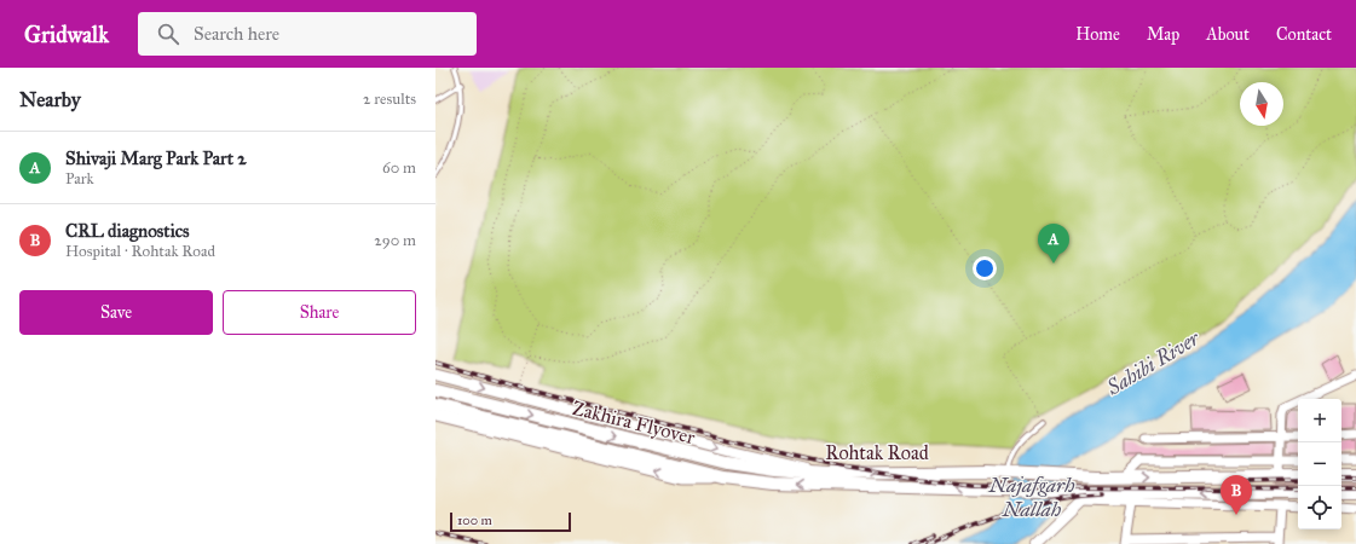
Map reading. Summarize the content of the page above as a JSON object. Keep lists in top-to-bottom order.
{
  "streets": {
    "main road": ["Zakhira Flyover", "Rohtak Road"]
  },
  "crossings": [
    ["Zakhira Flyover", "Rohtak Road"]
  ],
  "water": ["Sahibi River", "Najafgarh Nallah"],
  "scale_bar": "100 m",
  "north": "bottom",
  "page": {
    "header": "Gridwalk",
    "search": "Search here",
    "nav": [
      "Home",
      "Map",
      "About",
      "Contact"
    ],
    "heading": ["Nearby", "2 results"],
    "list": [
      {
        "mark": "A",
        "name": "Shivaji Marg Park Part 2",
        "note": "Park",
        "value": "60 m"
      },
      {
        "mark": "B",
        "name": "CRL diagnostics",
        "note": "Hospital · Rohtak Road",
        "value": "290 m"
      }
    ],
    "pins": ["A", "B"],
    "buttons": ["Save", "Share"],
    "map_buttons": ["+", "−"],
    "scale": "100 m"
  }
}
